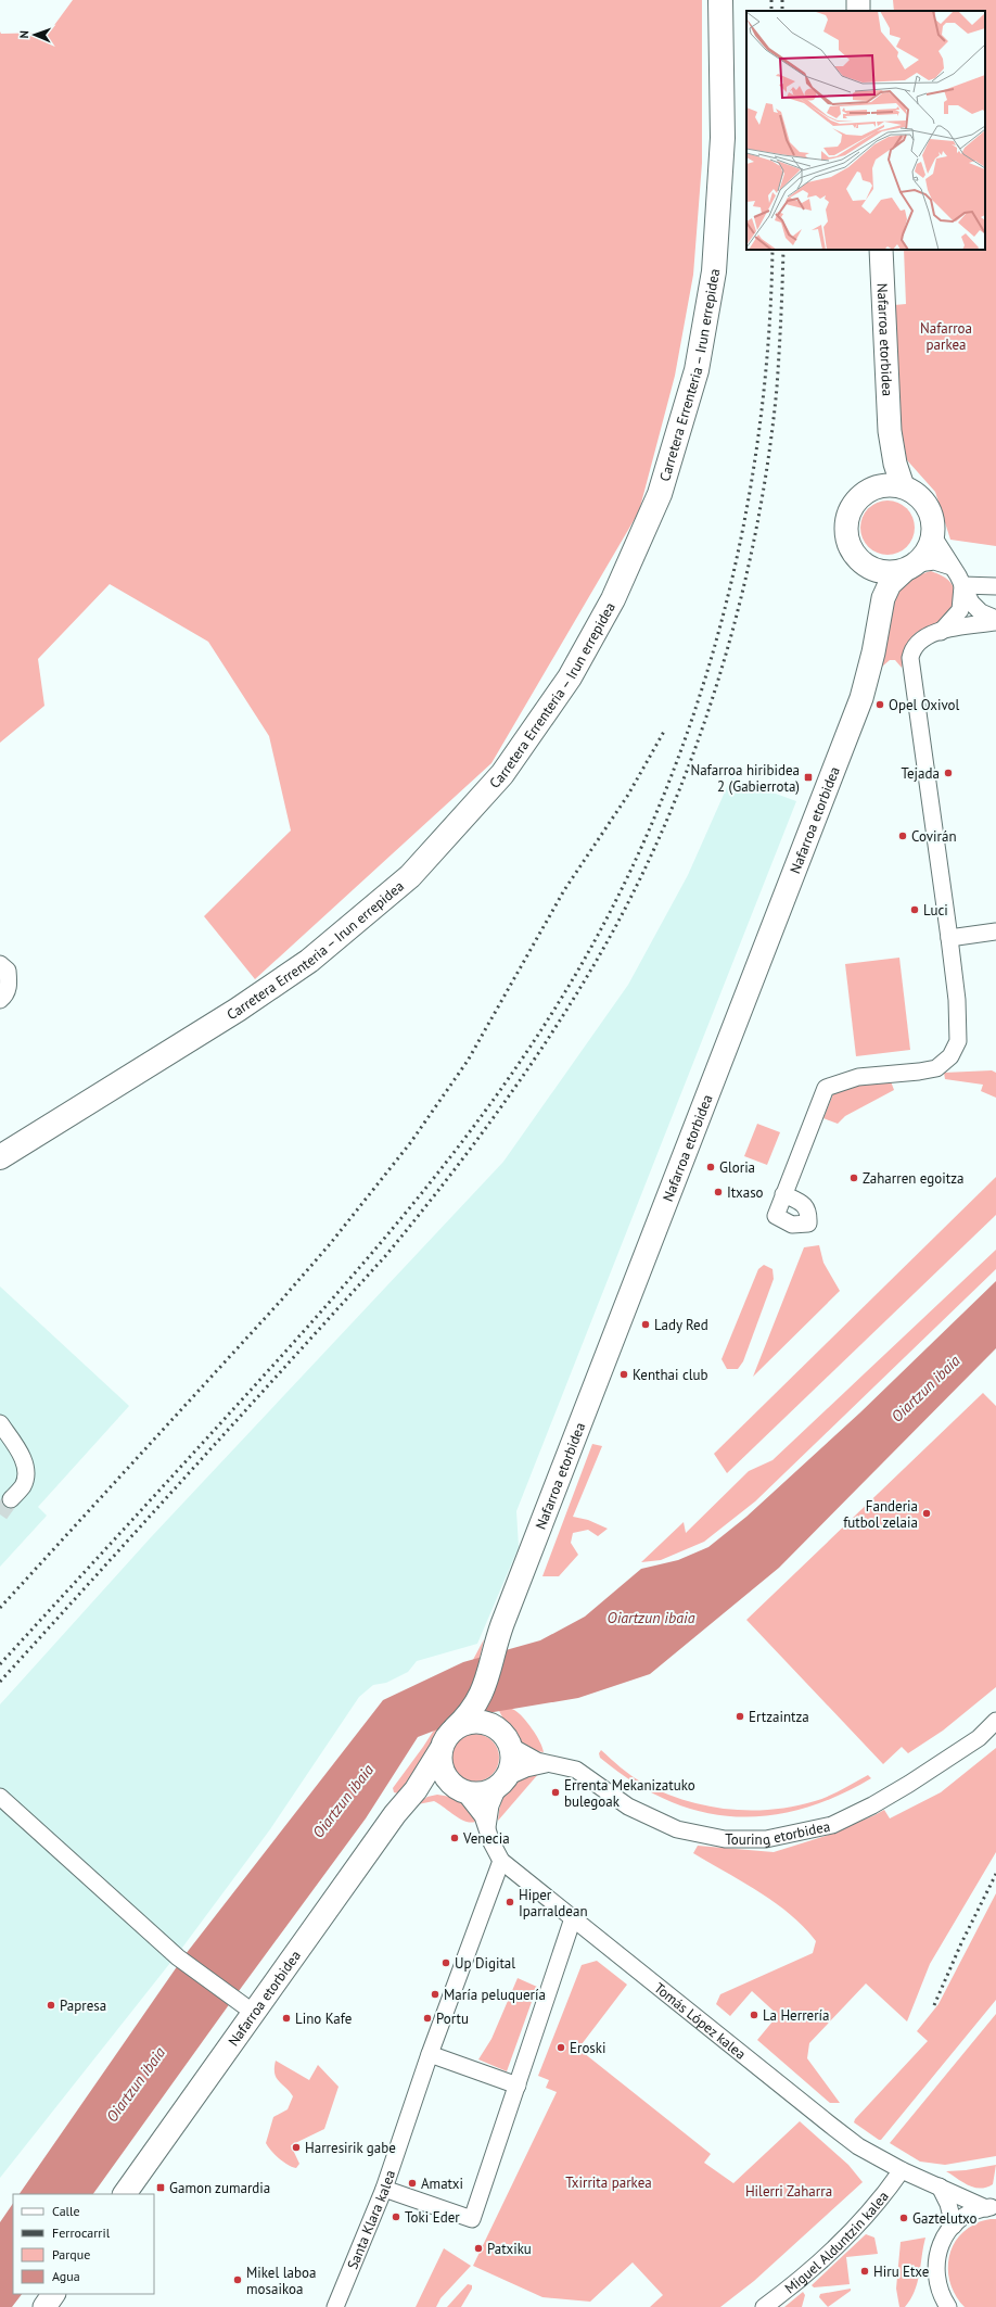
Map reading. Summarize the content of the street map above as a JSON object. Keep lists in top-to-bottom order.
{
  "streets": {
    "main road": ["Nafarroa etorbidea", "Carretera Errenteria – Irun errepidea"],
    "street": [
      "Touring etorbidea",
      "Tomás López kalea",
      "Santa Klara kalea",
      "Miguel Alduntzin kalea"
    ]
  },
  "crossings": [
    ["Nafarroa etorbidea", "Touring etorbidea"],
    ["Nafarroa etorbidea", "Tomás López kalea"],
    ["Touring etorbidea", "Tomás López kalea"],
    ["Tomás López kalea", "Santa Klara kalea"],
    ["Tomás López kalea", "Miguel Alduntzin kalea"]
  ],
  "water": ["Oiartzun ibaia"],
  "parks": ["Nafarroa parkea", "Txirrita parkea", "Hilerri Zaharra"],
  "places": {
    "other": [
      "Opel Oxivol",
      "Tejada",
      "Covirán",
      "Luci",
      "Gloria",
      "Zaharren egoitza",
      "Itxaso",
      "Lady Red",
      "Kenthai club",
      "Fanderia futbol zelaia",
      "Ertzaintza",
      "Errenta Mekanizatuko bulegoak",
      "Venecia",
      "Hiper Iparraldean",
      "Up Digital",
      "María peluquería",
      "Papresa",
      "La Herrería",
      "Lino Kafe",
      "Portu",
      "Eroski",
      "Harresirik gabe",
      "Amatxi",
      "Toki Eder",
      "Gaztelutxo",
      "Patxiku",
      "Hiru Etxe",
      "Mikel laboa mosaikoa"
    ],
    "transit": ["Nafarroa hiribidea 2 (Gabierrota)", "Gamon zumardia"]
  },
  "legend": [
    "Calle",
    "Ferrocarril",
    "Parque",
    "Agua"
  ],
  "north": "left"
}
